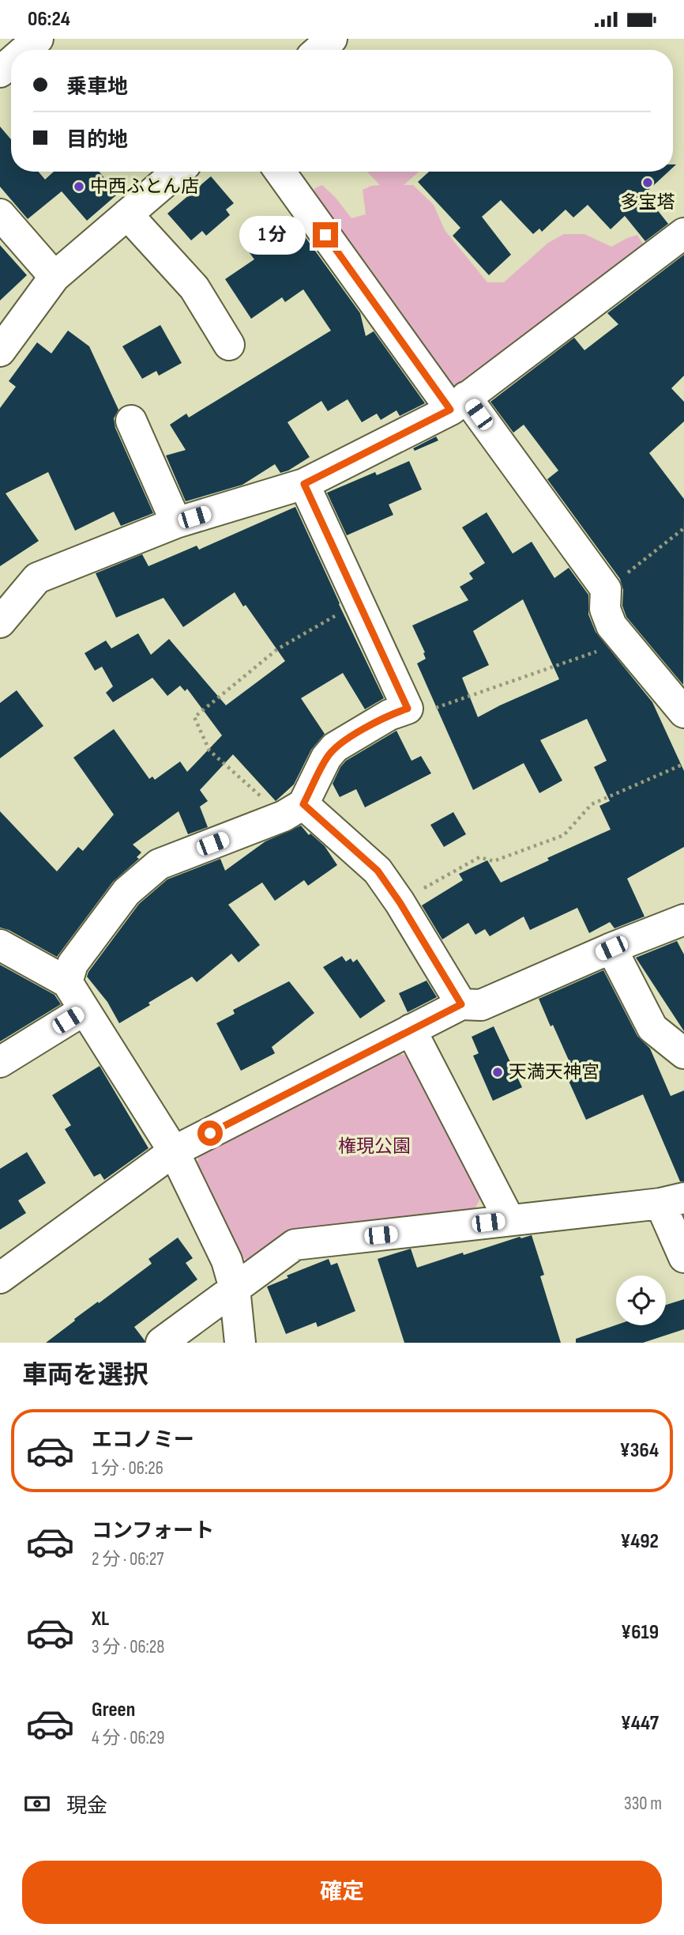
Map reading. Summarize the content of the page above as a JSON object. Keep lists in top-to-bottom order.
{
  "parks": ["権現公園"],
  "places": ["多宝塔", "中西ふとん店", "天満天神宮"],
  "page": {
    "status": "06:24",
    "banner": ["乗車地", "目的地"],
    "bubble": "1 分",
    "heading": "車両を選択",
    "list": [
      {
        "name": "エコノミー",
        "note": "1 分 · 06:26",
        "value": "¥364"
      },
      {
        "name": "コンフォート",
        "note": "2 分 · 06:27",
        "value": "¥492"
      },
      {
        "name": "XL",
        "note": "3 分 · 06:28",
        "value": "¥619"
      },
      {
        "name": "Green",
        "note": "4 分 · 06:29",
        "value": "¥447"
      }
    ],
    "pay": ["現金", "330 m"],
    "buttons": "確定"
  }
}
